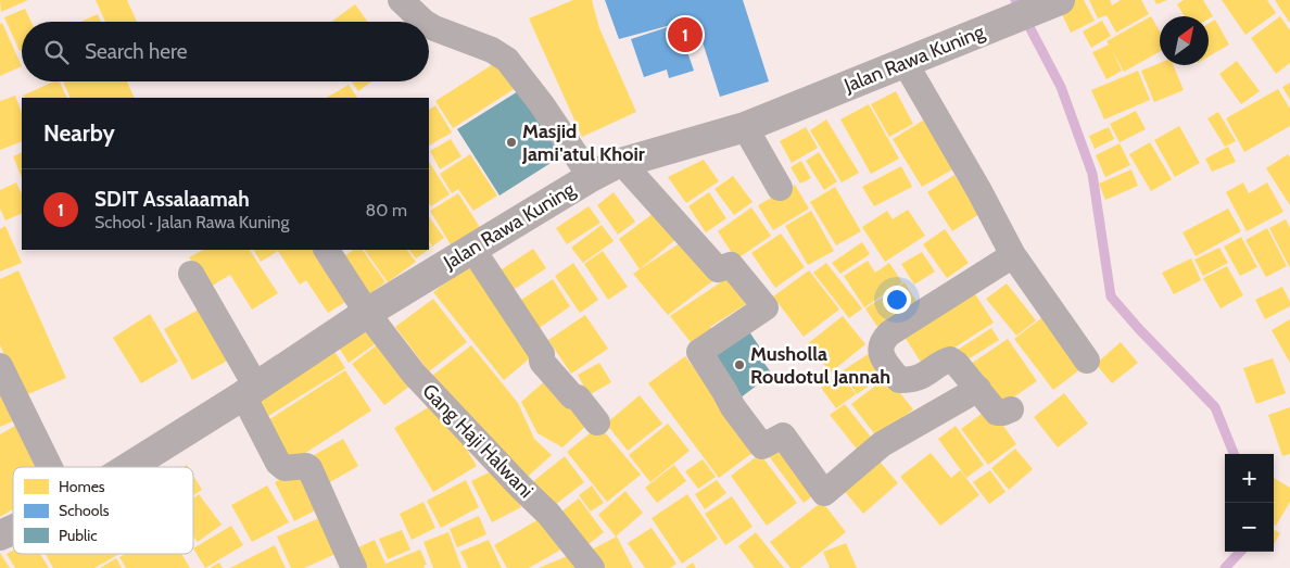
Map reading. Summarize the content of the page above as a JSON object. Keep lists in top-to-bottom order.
{
  "streets": {
    "street": ["Jalan Rawa Kuning", "Gang Haji Halwani"]
  },
  "crossings": [
    ["Jalan Rawa Kuning", "Gang Haji Halwani"]
  ],
  "places": ["Masjid Jami'atul Khoir", "Musholla Roudotul Jannah"],
  "legend": ["Homes", "Schools", "Public"],
  "north": "top right",
  "page": {
    "pins": "1",
    "search": "Search here",
    "heading": "Nearby",
    "list": [
      {
        "mark": "1",
        "name": "SDIT Assalaamah",
        "note": "School · Jalan Rawa Kuning",
        "value": "80 m"
      }
    ],
    "map_buttons": ["+", "−"]
  }
}
